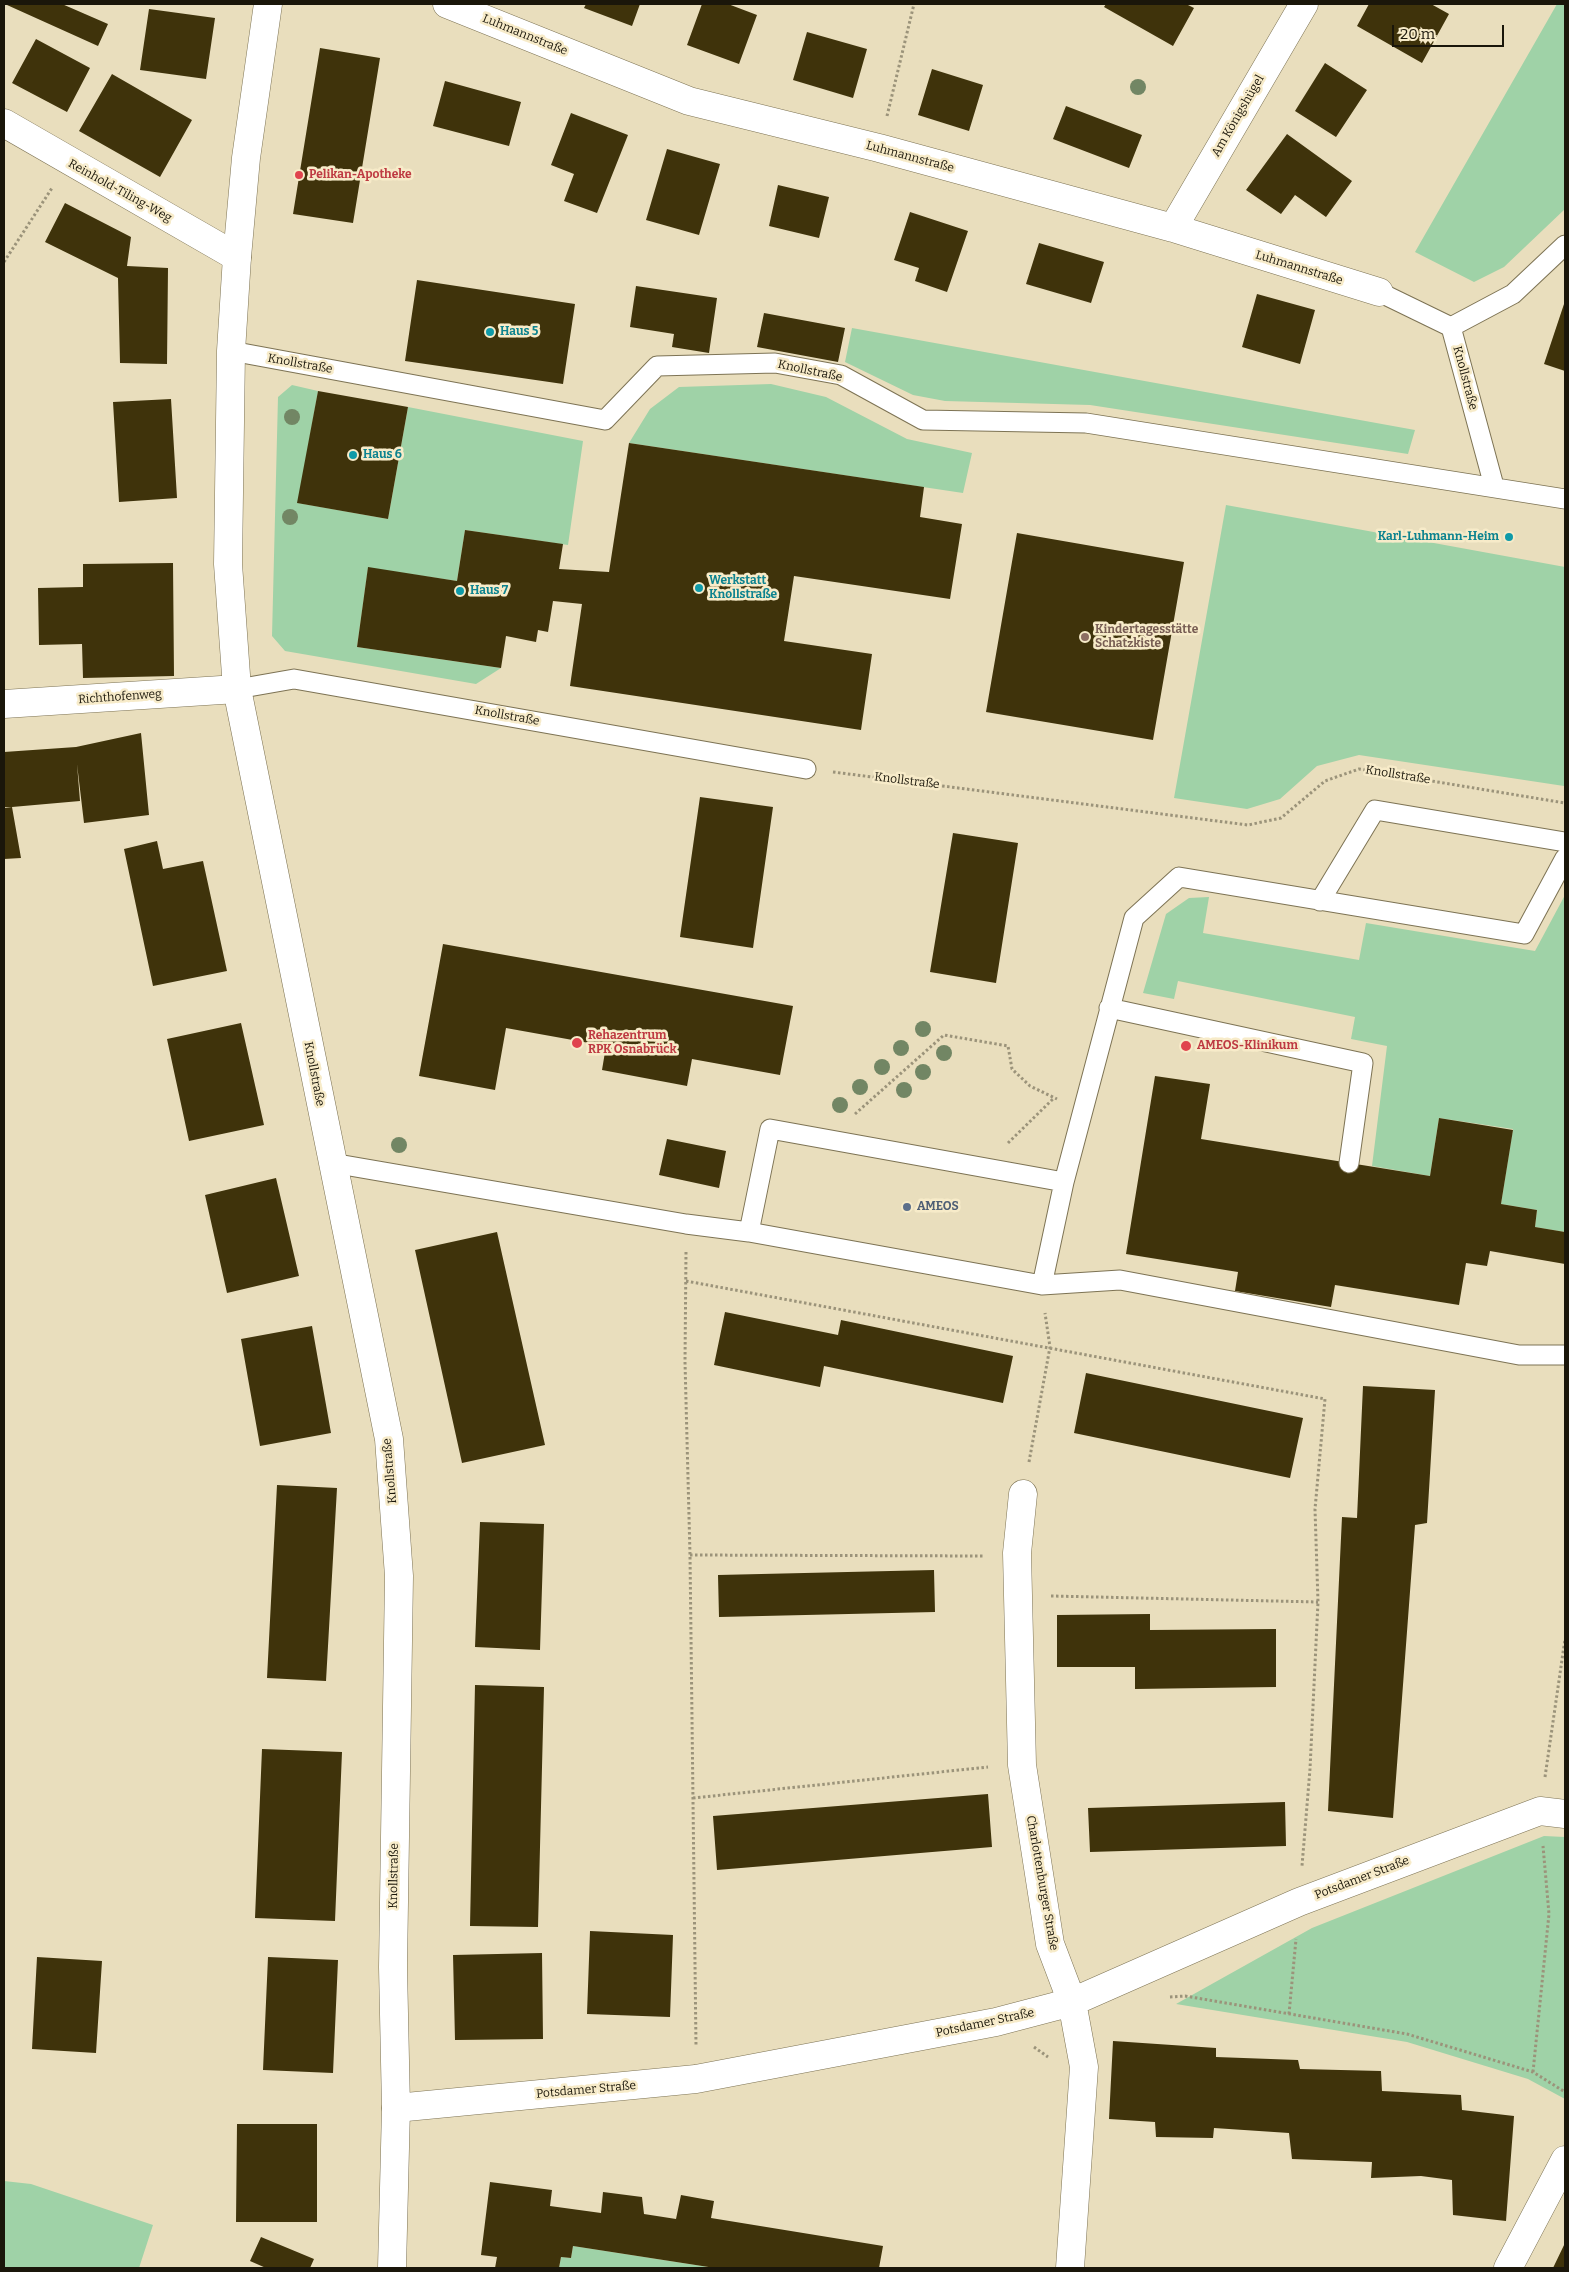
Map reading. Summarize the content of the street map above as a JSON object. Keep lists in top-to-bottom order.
{
  "streets": {
    "street": [
      "Luhmannstraße",
      "Am Königshügel",
      "Reinhold-Tiling-Weg",
      "Knollstraße",
      "Richthofenweg",
      "Potsdamer Straße",
      "Charlottenburger Straße"
    ]
  },
  "crossings": [
    ["Luhmannstraße", "Am Königshügel"],
    ["Reinhold-Tiling-Weg", "Knollstraße"],
    ["Knollstraße", "Richthofenweg"],
    ["Knollstraße", "Potsdamer Straße"],
    ["Potsdamer Straße", "Charlottenburger Straße"]
  ],
  "places": [
    "Pelikan-Apotheke",
    "Haus 5",
    "Haus 6",
    "Karl-Luhmann-Heim",
    "Werkstatt Knollstraße",
    "Haus 7",
    "Kindertagesstätte Schatzkiste",
    "Rehazentrum RPK Osnabrück",
    "AMEOS-Klinikum",
    "AMEOS"
  ],
  "scale_bar": "20 m"
}
